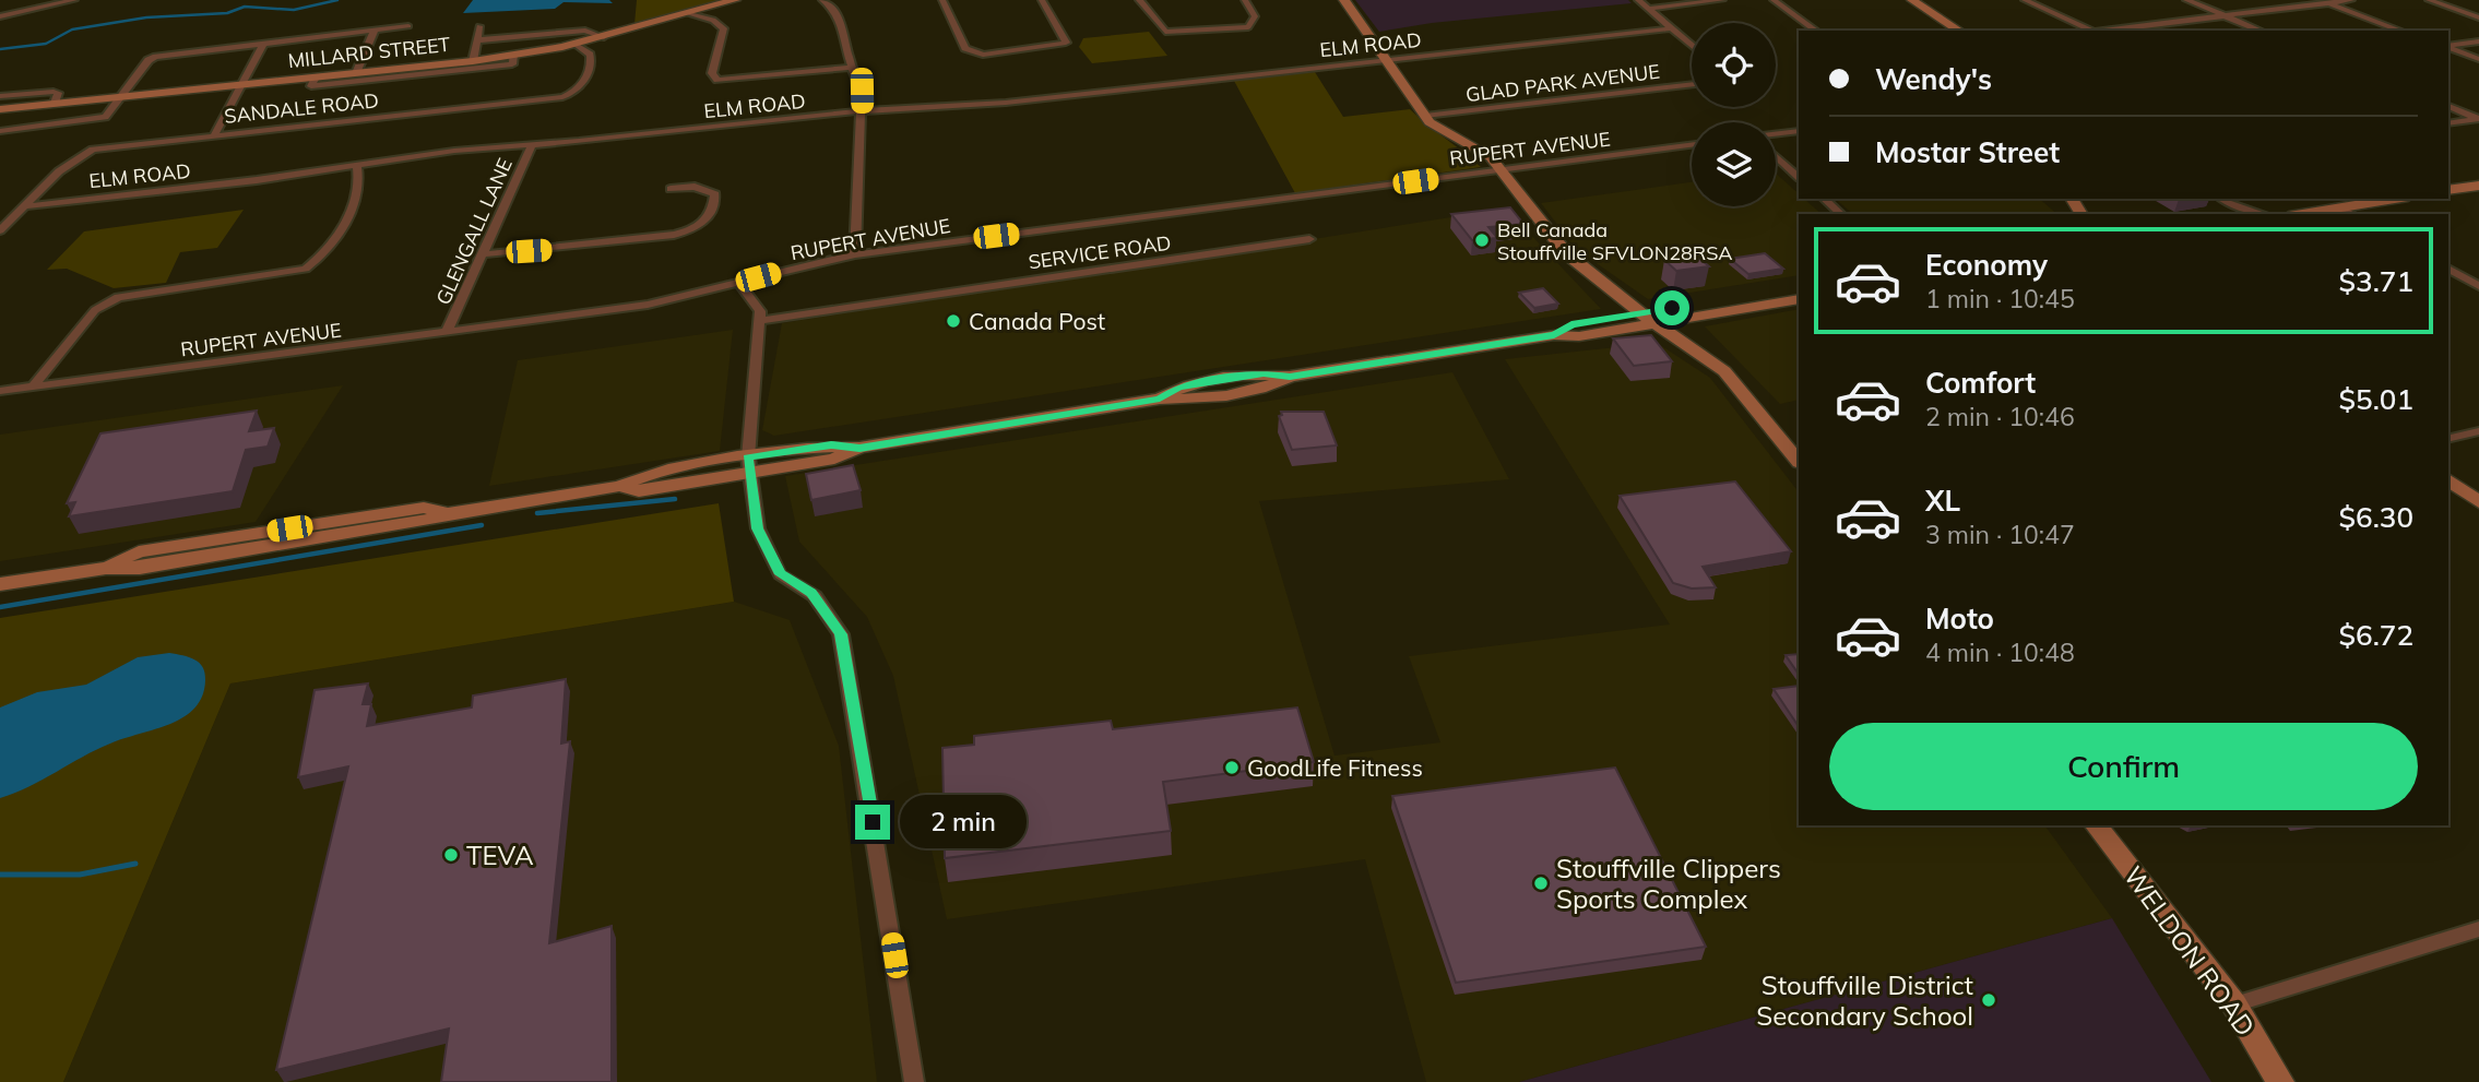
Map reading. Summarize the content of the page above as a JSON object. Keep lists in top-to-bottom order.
{
  "streets": {
    "street": [
      "ELM ROAD",
      "MILLARD STREET",
      "GLAD PARK AVENUE",
      "SANDALE ROAD",
      "RUPERT AVENUE",
      "GLENGALL LANE",
      "SERVICE ROAD",
      "WELDON ROAD"
    ]
  },
  "crossings": [
    ["ELM ROAD", "GLAD PARK AVENUE"],
    ["ELM ROAD", "SANDALE ROAD"],
    ["ELM ROAD", "GLENGALL LANE"],
    ["MILLARD STREET", "SANDALE ROAD"],
    ["RUPERT AVENUE", "GLENGALL LANE"]
  ],
  "places": [
    "Bell Canada Stouffville SFVLON28RSA",
    "Canada Post",
    "GoodLife Fitness",
    "TEVA",
    "Stouffville Clippers Sports Complex",
    "Stouffville District Secondary School"
  ],
  "page": {
    "banner": ["Wendy's", "Mostar Street"],
    "list": [
      {
        "name": "Economy",
        "note": "1 min · 10:45",
        "value": "$3.71"
      },
      {
        "name": "Comfort",
        "note": "2 min · 10:46",
        "value": "$5.01"
      },
      {
        "name": "XL",
        "note": "3 min · 10:47",
        "value": "$6.30"
      },
      {
        "name": "Moto",
        "note": "4 min · 10:48",
        "value": "$6.72"
      }
    ],
    "buttons": "Confirm",
    "bubble": "2 min"
  }
}
